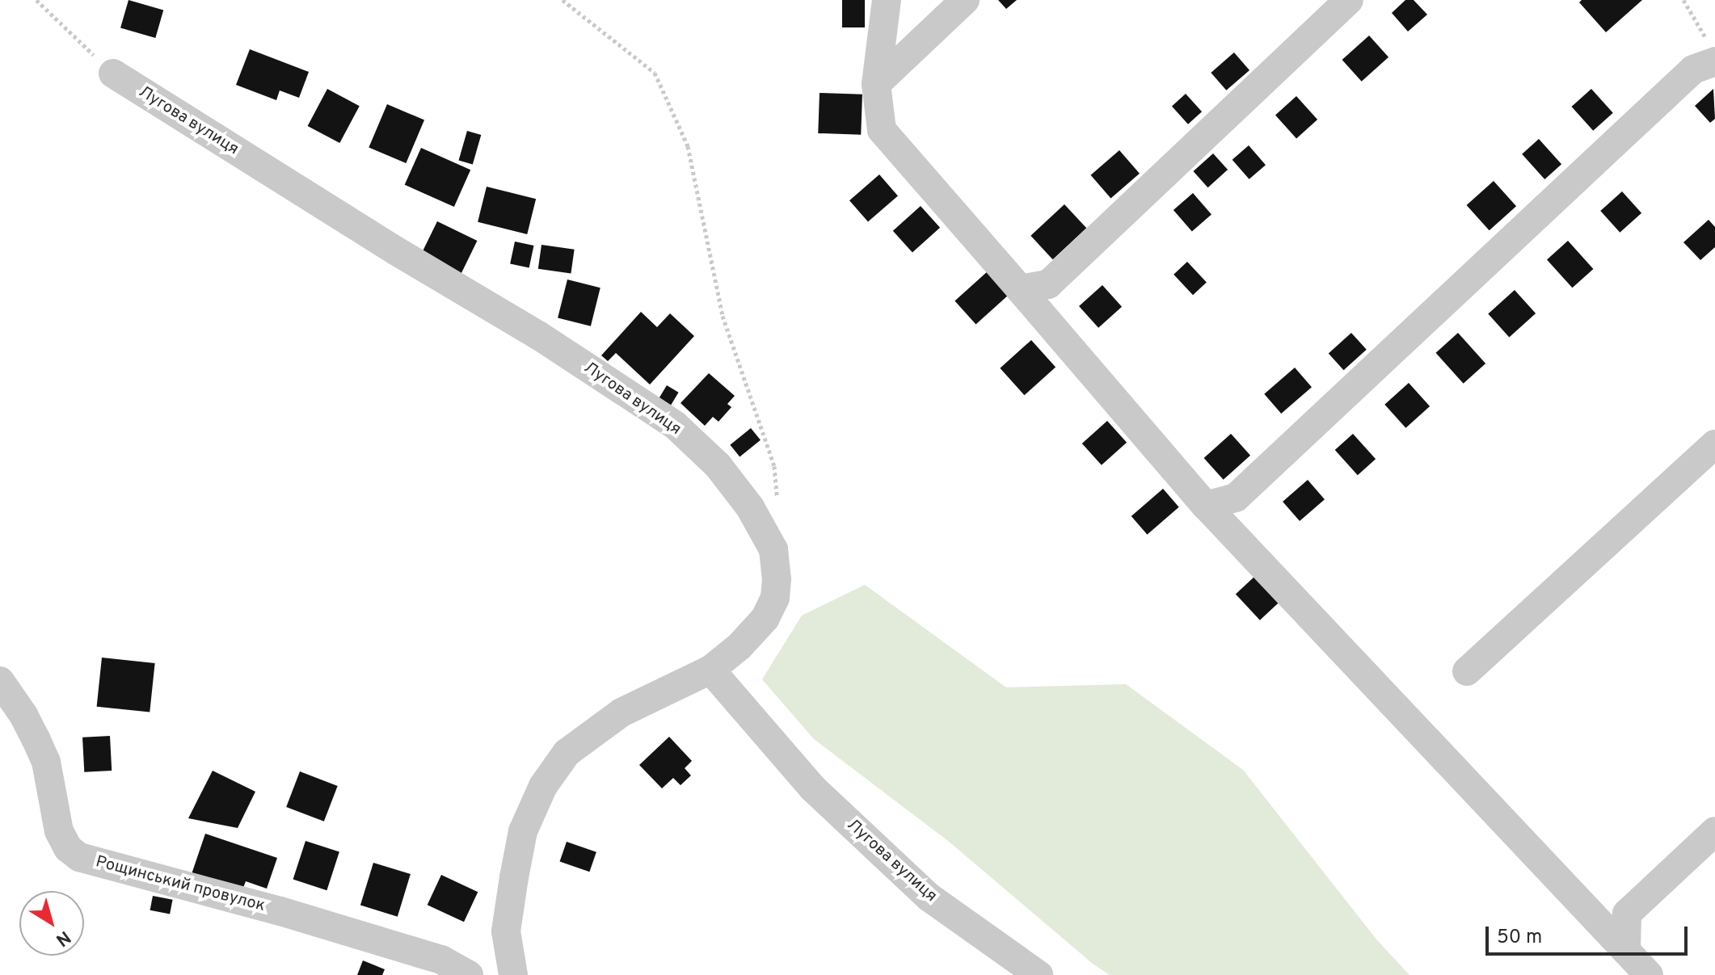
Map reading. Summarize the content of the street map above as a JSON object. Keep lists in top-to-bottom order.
{
  "streets": {
    "street": ["Лугова вулиця", "Рощинський провулок"]
  },
  "scale_bar": "50 m",
  "north": "bottom right"
}
